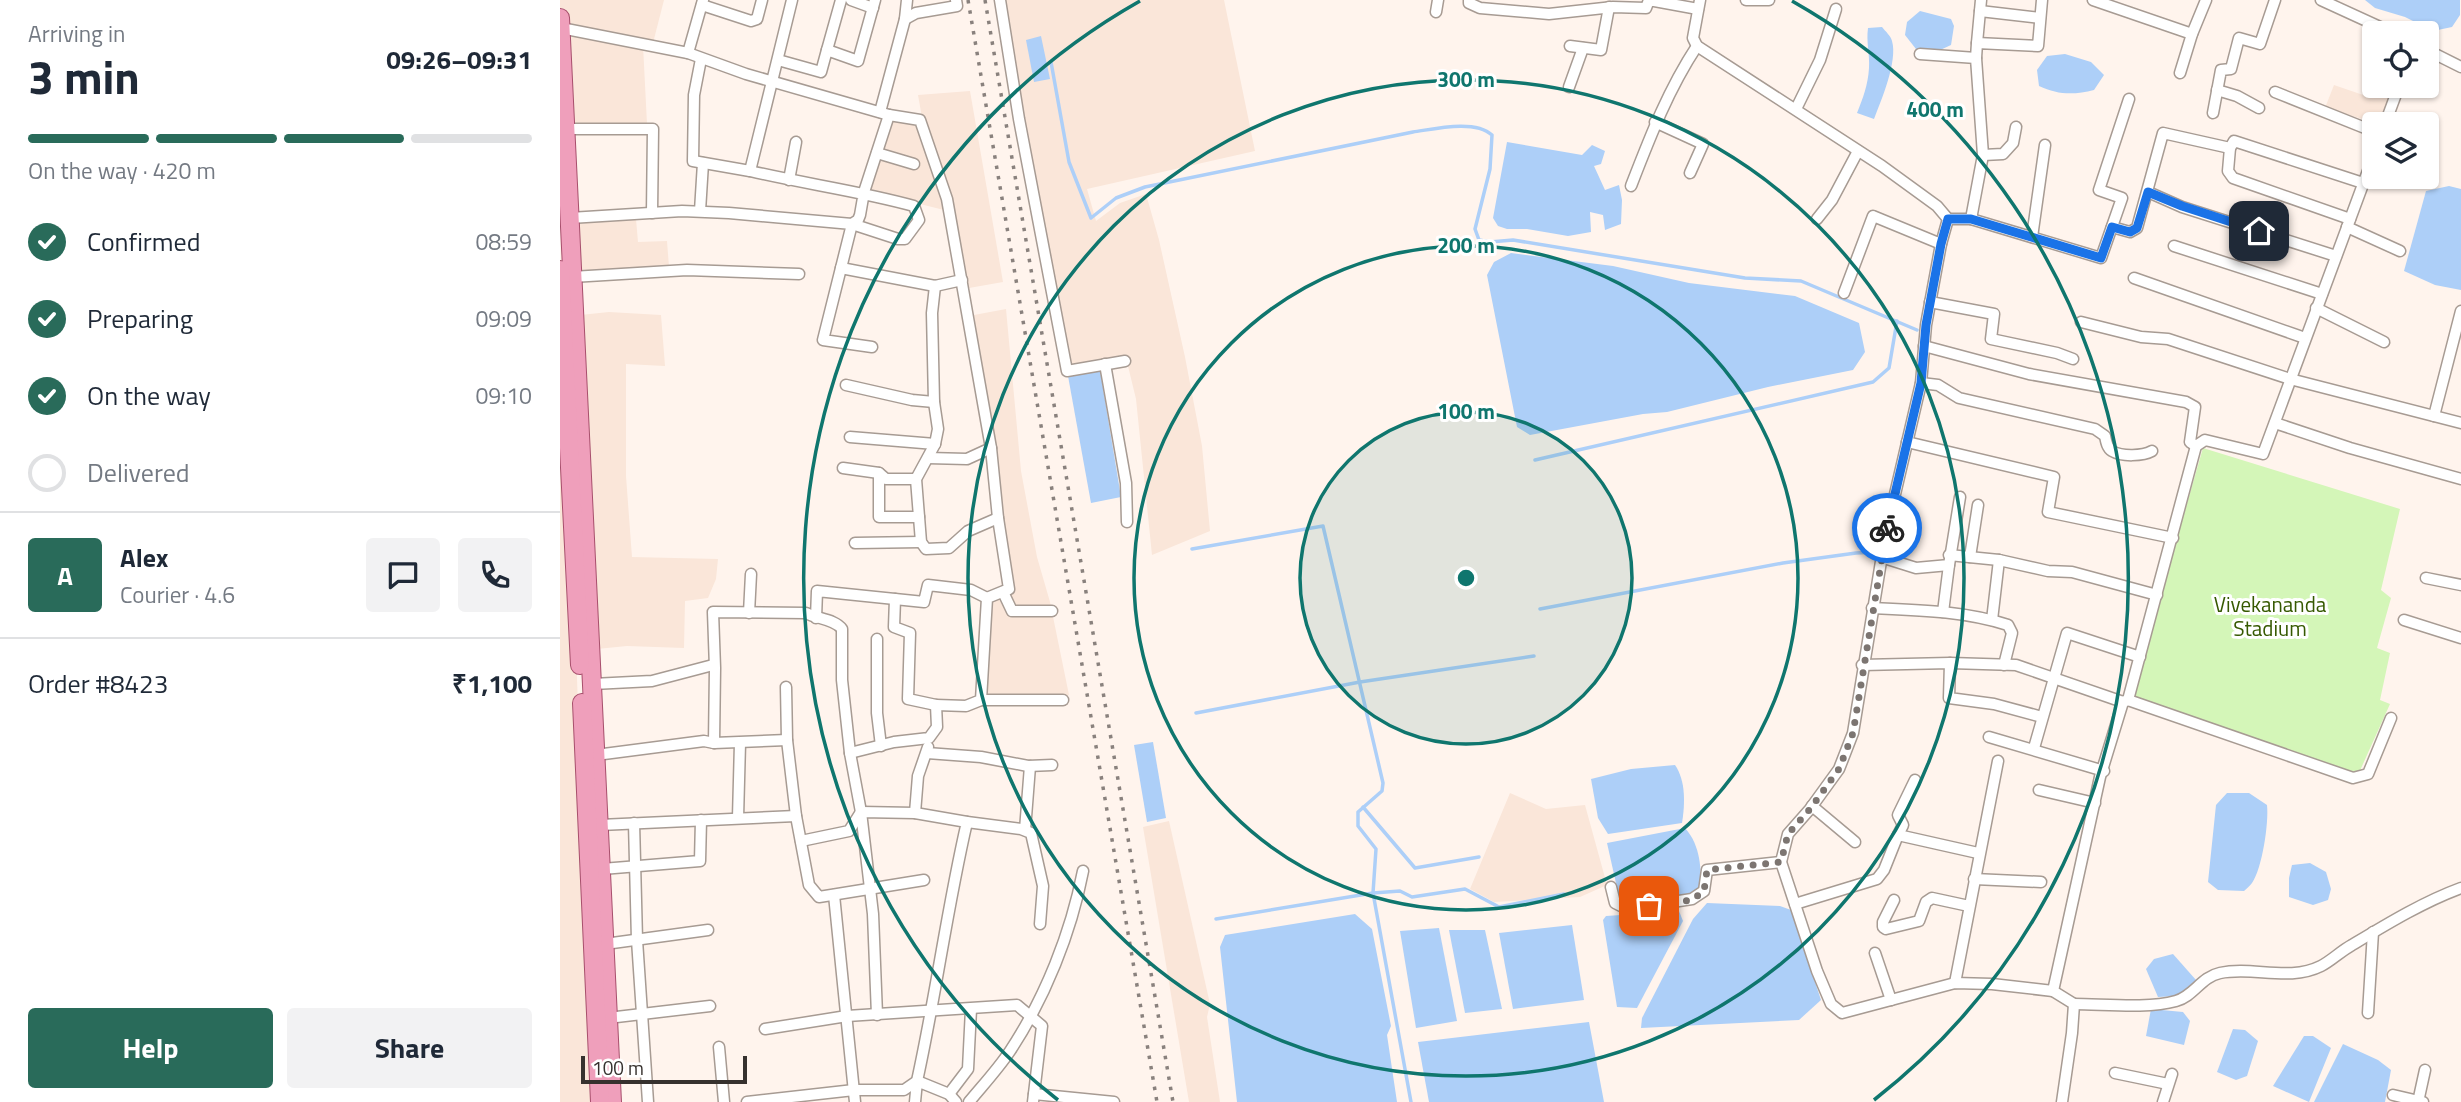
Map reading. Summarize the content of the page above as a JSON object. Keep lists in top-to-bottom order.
{
  "parks": ["Vivekananda Stadium"],
  "scale_bar": "100 m",
  "page": {
    "heading": ["3 min", "Arriving in", "09:26–09:31"],
    "panel": [
      "Alex",
      "Courier · 4.6",
      "Order #8423",
      "₹1,100"
    ],
    "bar": "On the way · 420 m",
    "list": [
      ["Confirmed", "08:59"],
      ["Preparing", "09:09"],
      ["On the way", "09:10"],
      "Delivered"
    ],
    "round": "A",
    "buttons": ["Help", "Share"],
    "scale": "100 m"
  },
  "rings": [
    "300 m",
    "400 m",
    "200 m",
    "100 m"
  ]
}
